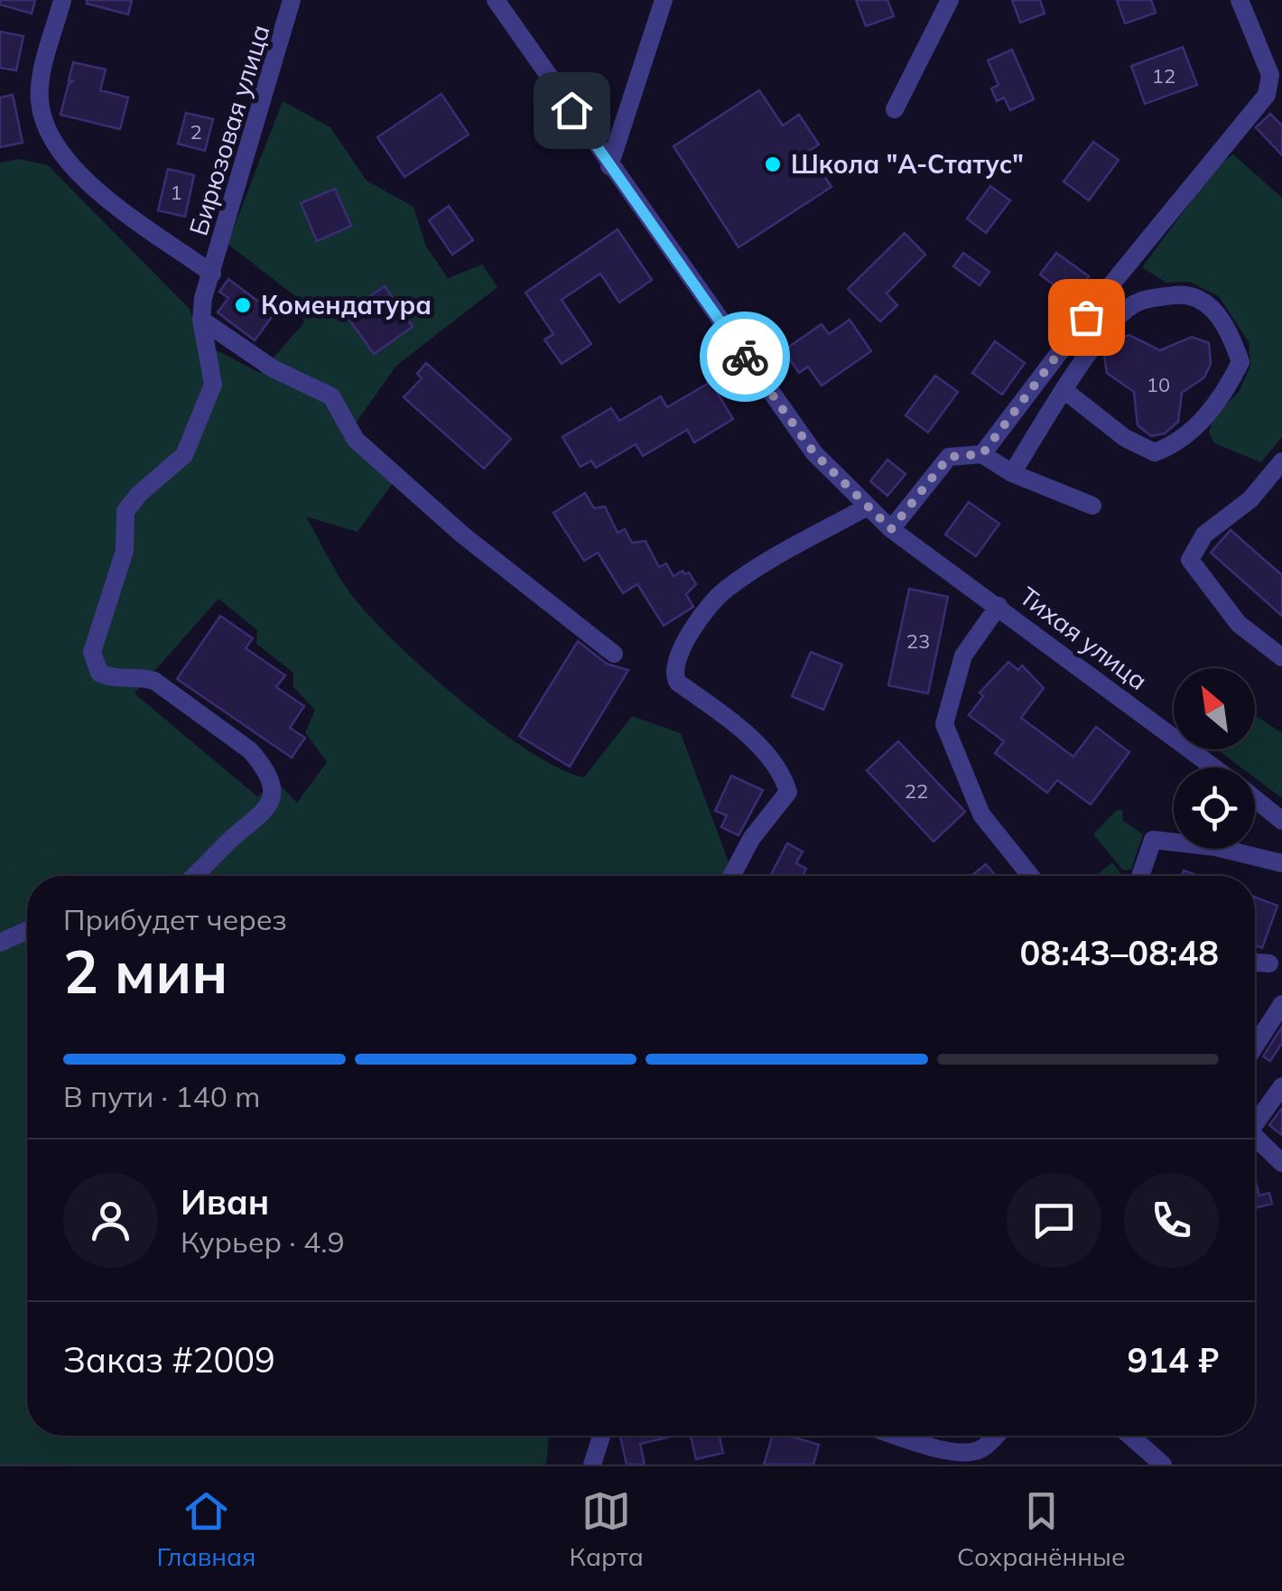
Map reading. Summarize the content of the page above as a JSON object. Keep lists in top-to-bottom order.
{
  "streets": {
    "street": ["Бирюзовая улица", "Тихая улица"]
  },
  "places": ["Школа \"А-Статус\"", "Комендатура"],
  "house_numbers": [
    "12",
    "2",
    "1",
    "10",
    "23",
    "22"
  ],
  "north": "top left",
  "page": {
    "heading": ["2 мин", "Прибудет через", "08:43–08:48"],
    "panel": [
      "Иван",
      "Курьер · 4.9",
      "Заказ #2009",
      "914 ₽"
    ],
    "bar": "В пути · 140 m",
    "tabs": ["Главная", "Карта", "Сохранённые"]
  }
}
